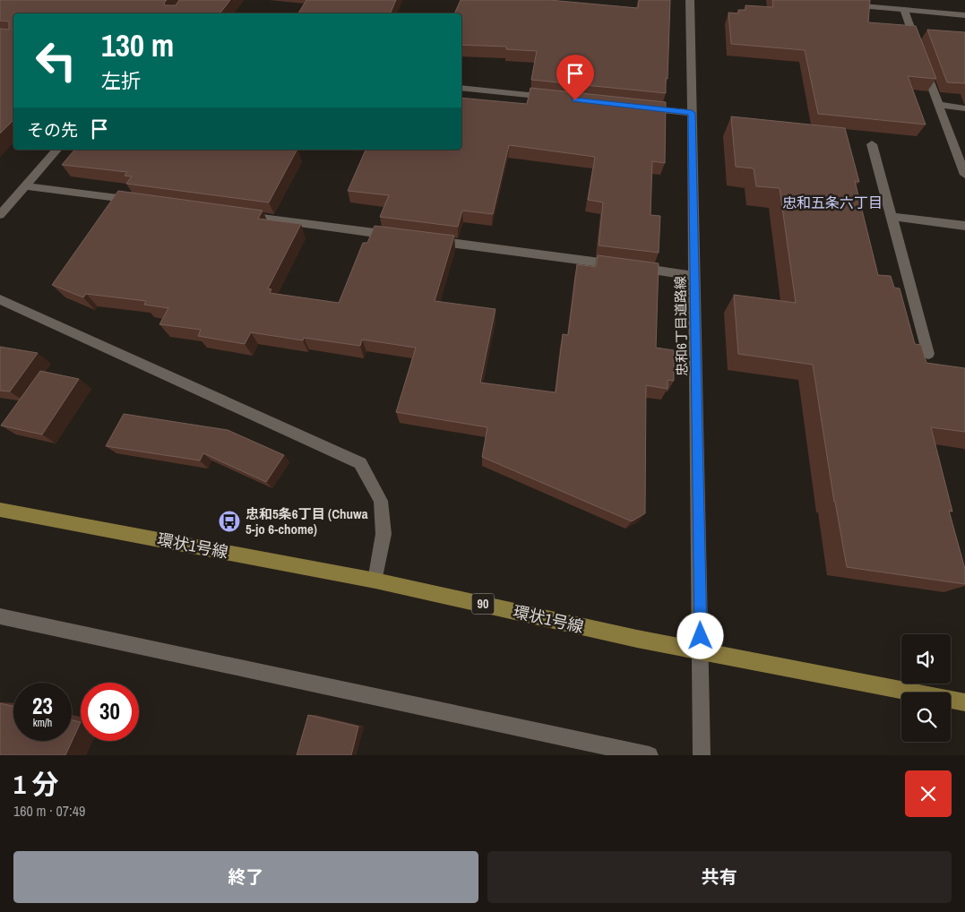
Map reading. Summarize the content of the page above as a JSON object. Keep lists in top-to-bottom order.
{
  "streets": {
    "main road": ["環状1号線", "90"],
    "street": ["忠和6丁目道路線"]
  },
  "crossings": [
    ["忠和6丁目道路線", "環状1号線"]
  ],
  "districts": ["忠和五条六丁目"],
  "places": {
    "bus stop": ["忠和5条6丁目 (Chuwa 5-jo 6-chome)"]
  },
  "page": {
    "turn": ["130 m", "左折"],
    "then": "その先",
    "speed": "23 km/h",
    "limit": "30",
    "heading": ["1 分", "160 m · 07:49"],
    "buttons": ["終了", "共有"]
  }
}
